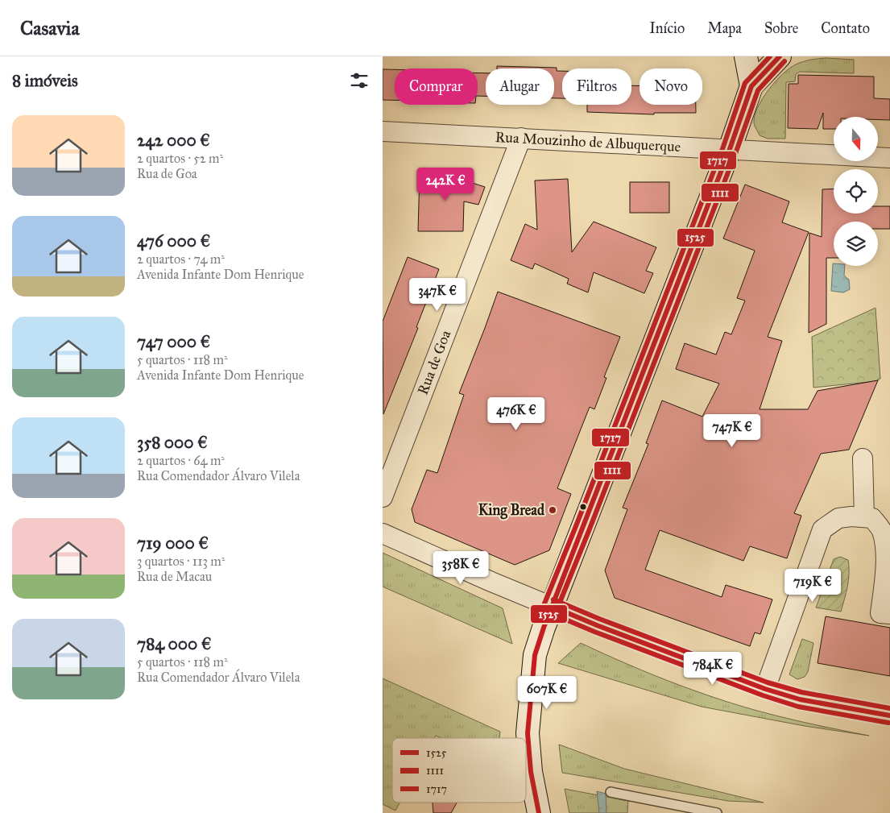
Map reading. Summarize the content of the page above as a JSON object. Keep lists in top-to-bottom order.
{
  "streets": {
    "street": ["Rua Mouzinho de Albuquerque", "Rua de Goa"]
  },
  "crossings": [
    ["Rua Mouzinho de Albuquerque", "Rua de Goa"]
  ],
  "places": ["King Bread"],
  "lines": ["transit line 1525", "transit line 1717", "transit line 1111"],
  "legend": ["1525", "1111", "1717"],
  "north": "bottom",
  "page": {
    "header": "Casavia",
    "nav": [
      "Início",
      "Mapa",
      "Sobre",
      "Contato"
    ],
    "heading": "8 imóveis",
    "chip": [
      "Comprar",
      "Alugar",
      "Filtros",
      "Novo"
    ],
    "list": [
      {
        "name": "242 000 €",
        "note": "2 quartos · 52 m² · Rua de Goa"
      },
      {
        "name": "476 000 €",
        "note": "2 quartos · 74 m² · Avenida Infante Dom Henrique"
      },
      {
        "name": "747 000 €",
        "note": "5 quartos · 118 m² · Avenida Infante Dom Henrique"
      },
      {
        "name": "358 000 €",
        "note": "2 quartos · 64 m² · Rua Comendador Álvaro Vilela"
      },
      {
        "name": "719 000 €",
        "note": "3 quartos · 113 m² · Rua de Macau"
      },
      {
        "name": "784 000 €",
        "note": "5 quartos · 118 m² · Rua Comendador Álvaro Vilela"
      }
    ],
    "price": [
      "242K €",
      "347K €",
      "476K €",
      "747K €",
      "358K €",
      "719K €",
      "784K €",
      "607K €"
    ]
  }
}
